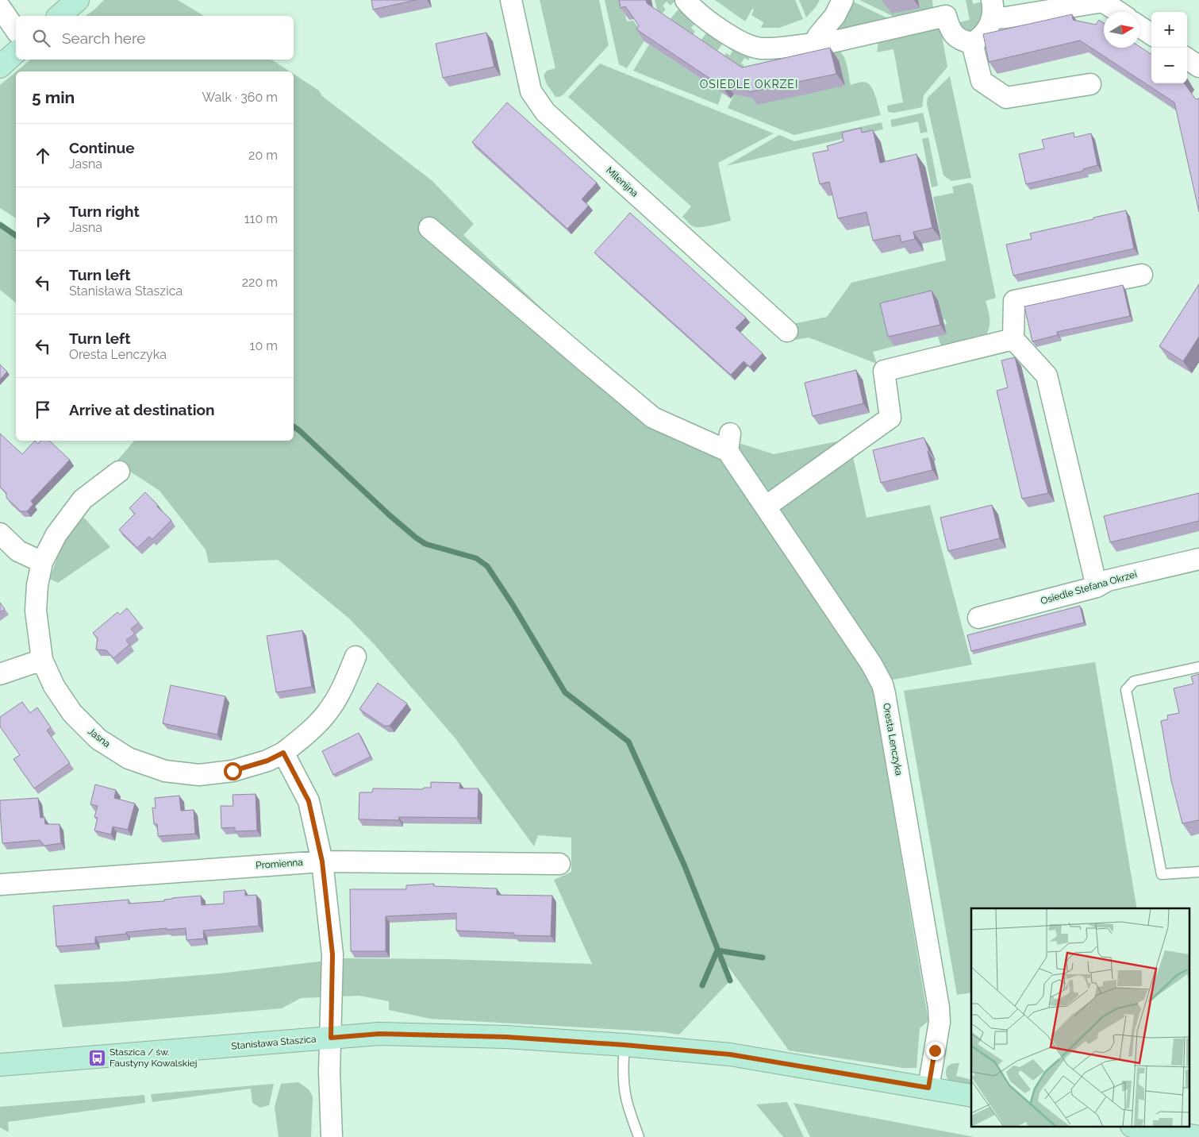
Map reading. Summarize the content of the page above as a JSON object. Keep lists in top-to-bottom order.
{
  "streets": {
    "street": [
      "Milenijna",
      "Osiedle Stefana Okrzei",
      "Jasna",
      "Oresta Lenczyka",
      "Promienna",
      "Stanisława Staszica"
    ]
  },
  "crossings": [
    ["Oresta Lenczyka", "Stanisława Staszica"]
  ],
  "districts": ["OSIEDLE OKRZEI"],
  "places": {
    "bus stop": ["Staszica / św. Faustyny Kowalskiej"]
  },
  "north": "right",
  "page": {
    "map_buttons": ["+", "−"],
    "search": "Search here",
    "heading": ["5 min", "Walk · 360 m"],
    "list": [
      ["Continue", "Jasna", "20 m"],
      ["Turn right", "Jasna", "110 m"],
      ["Turn left", "Stanisława Staszica", "220 m"],
      ["Turn left", "Oresta Lenczyka", "10 m"],
      "Arrive at destination"
    ]
  }
}
